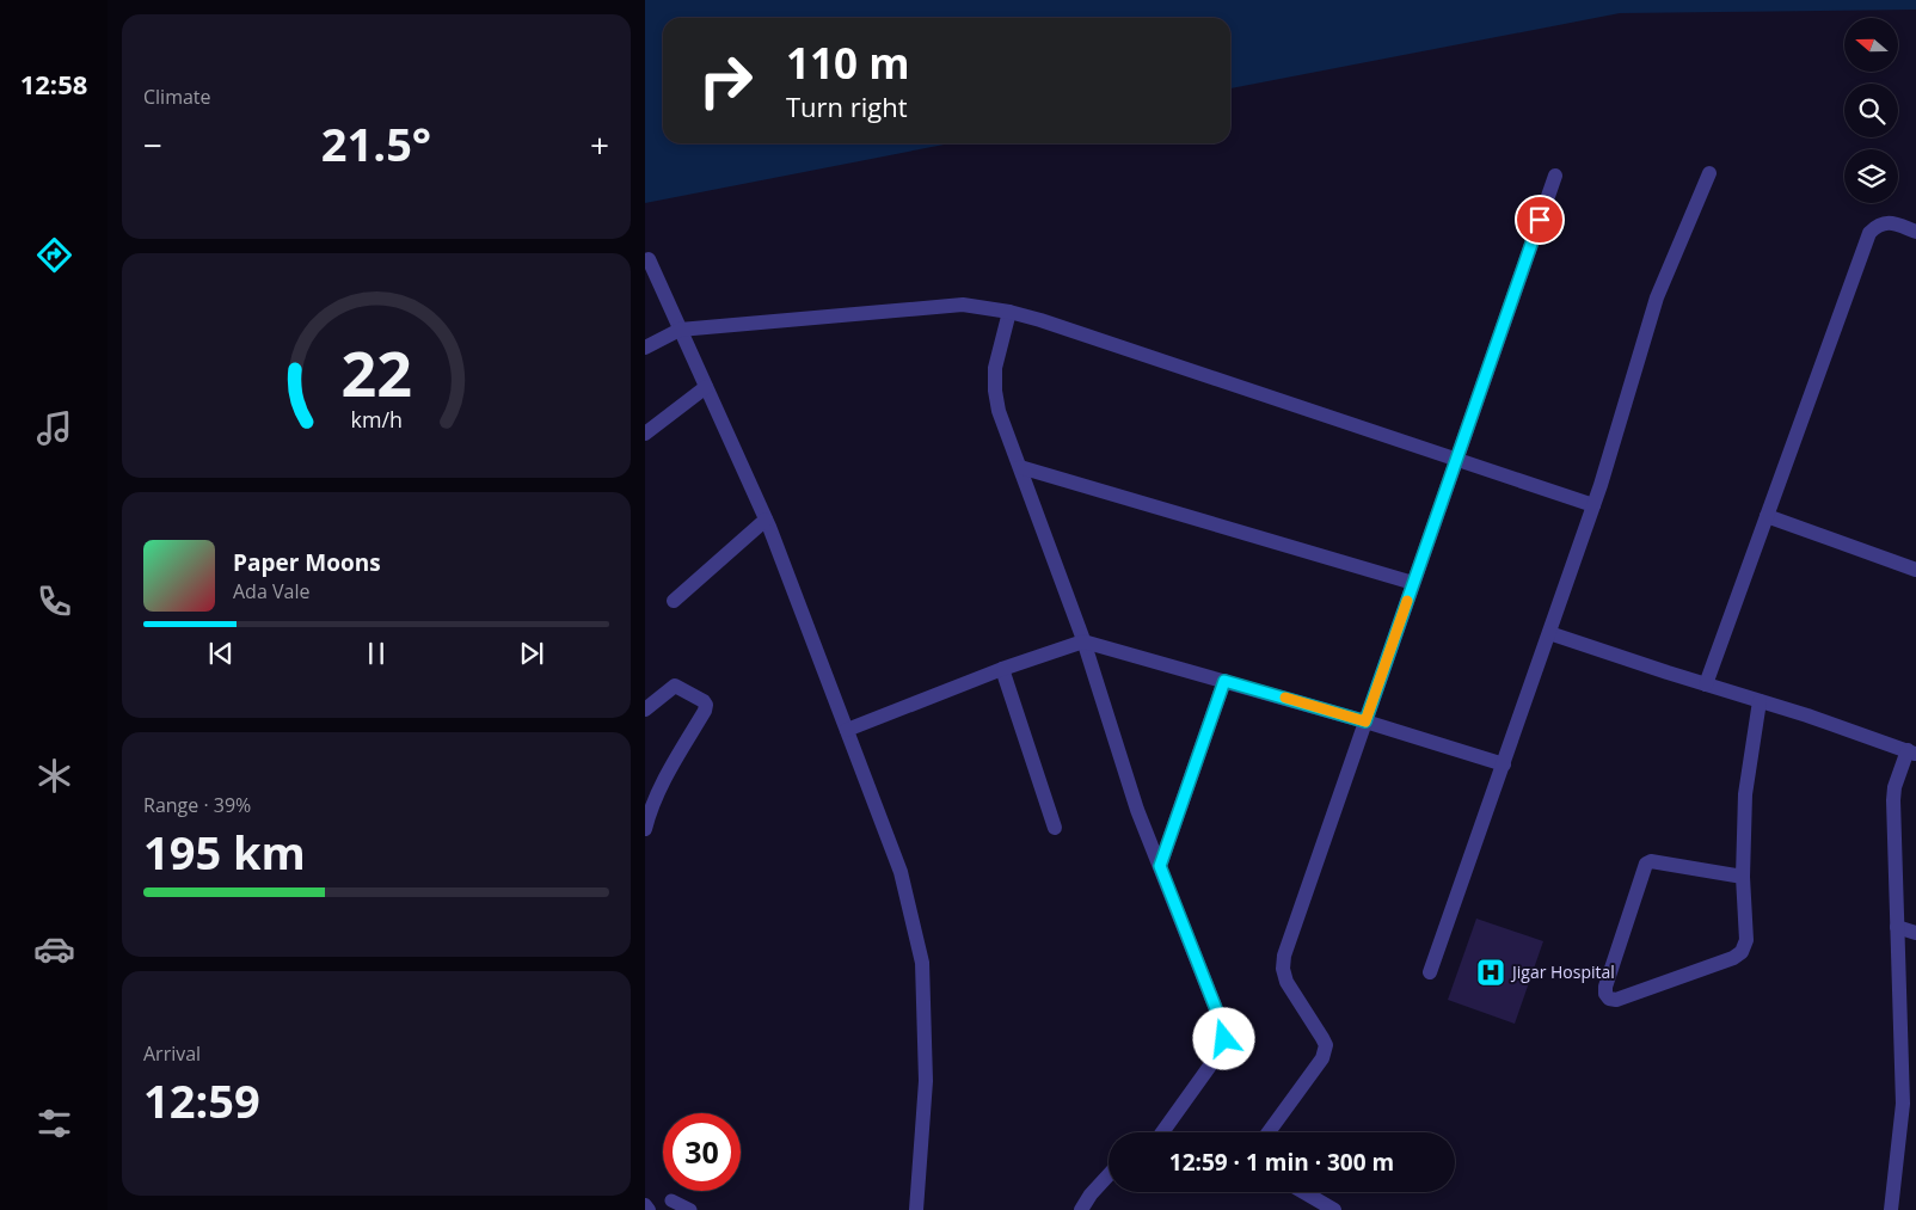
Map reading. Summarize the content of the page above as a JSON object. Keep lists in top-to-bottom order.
{
  "places": {
    "hospital": ["Jigar Hospital"]
  },
  "north": "left",
  "page": {
    "tabs": "12:58",
    "tile": [
      "Climate",
      ["Range · 39%", "195 km"],
      ["Arrival", "12:59"]
    ],
    "turn": ["110 m", "Turn right"],
    "heat": ["−", "21.5°", "+"],
    "song": ["Paper Moons", "Ada Vale"],
    "limit": "30",
    "trip": "12:59 · 1 min · 300 m",
    "gauge": ["22", "km/h"]
  }
}
